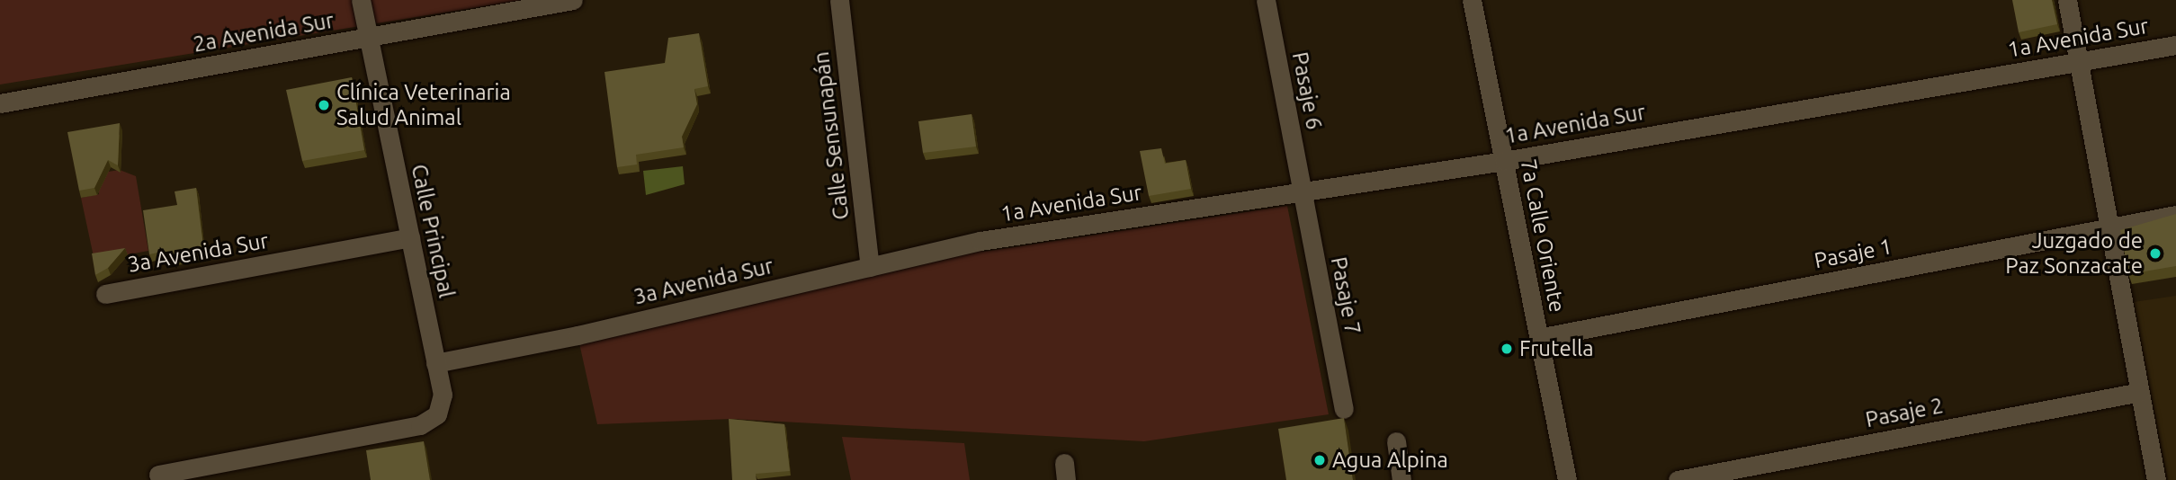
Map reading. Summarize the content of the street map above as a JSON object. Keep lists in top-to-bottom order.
{
  "streets": {
    "street": [
      "2a Avenida Sur",
      "1a Avenida Sur",
      "Pasaje 6",
      "Calle Sensunapán",
      "Calle Principal",
      "7a Calle Oriente",
      "3a Avenida Sur",
      "Pasaje 1",
      "Pasaje 7",
      "Pasaje 2"
    ]
  },
  "crossings": [
    ["2a Avenida Sur", "Calle Principal"],
    ["1a Avenida Sur", "Pasaje 6"],
    ["1a Avenida Sur", "7a Calle Oriente"],
    ["1a Avenida Sur", "3a Avenida Sur"],
    ["1a Avenida Sur", "Pasaje 7"],
    ["Pasaje 6", "Pasaje 7"],
    ["Calle Sensunapán", "3a Avenida Sur"],
    ["Calle Principal", "3a Avenida Sur"],
    ["7a Calle Oriente", "Pasaje 1"]
  ],
  "places": [
    "Clínica Veterinaria Salud Animal",
    "Juzgado de Paz Sonzacate",
    "Frutella",
    "Agua Alpina"
  ]
}
